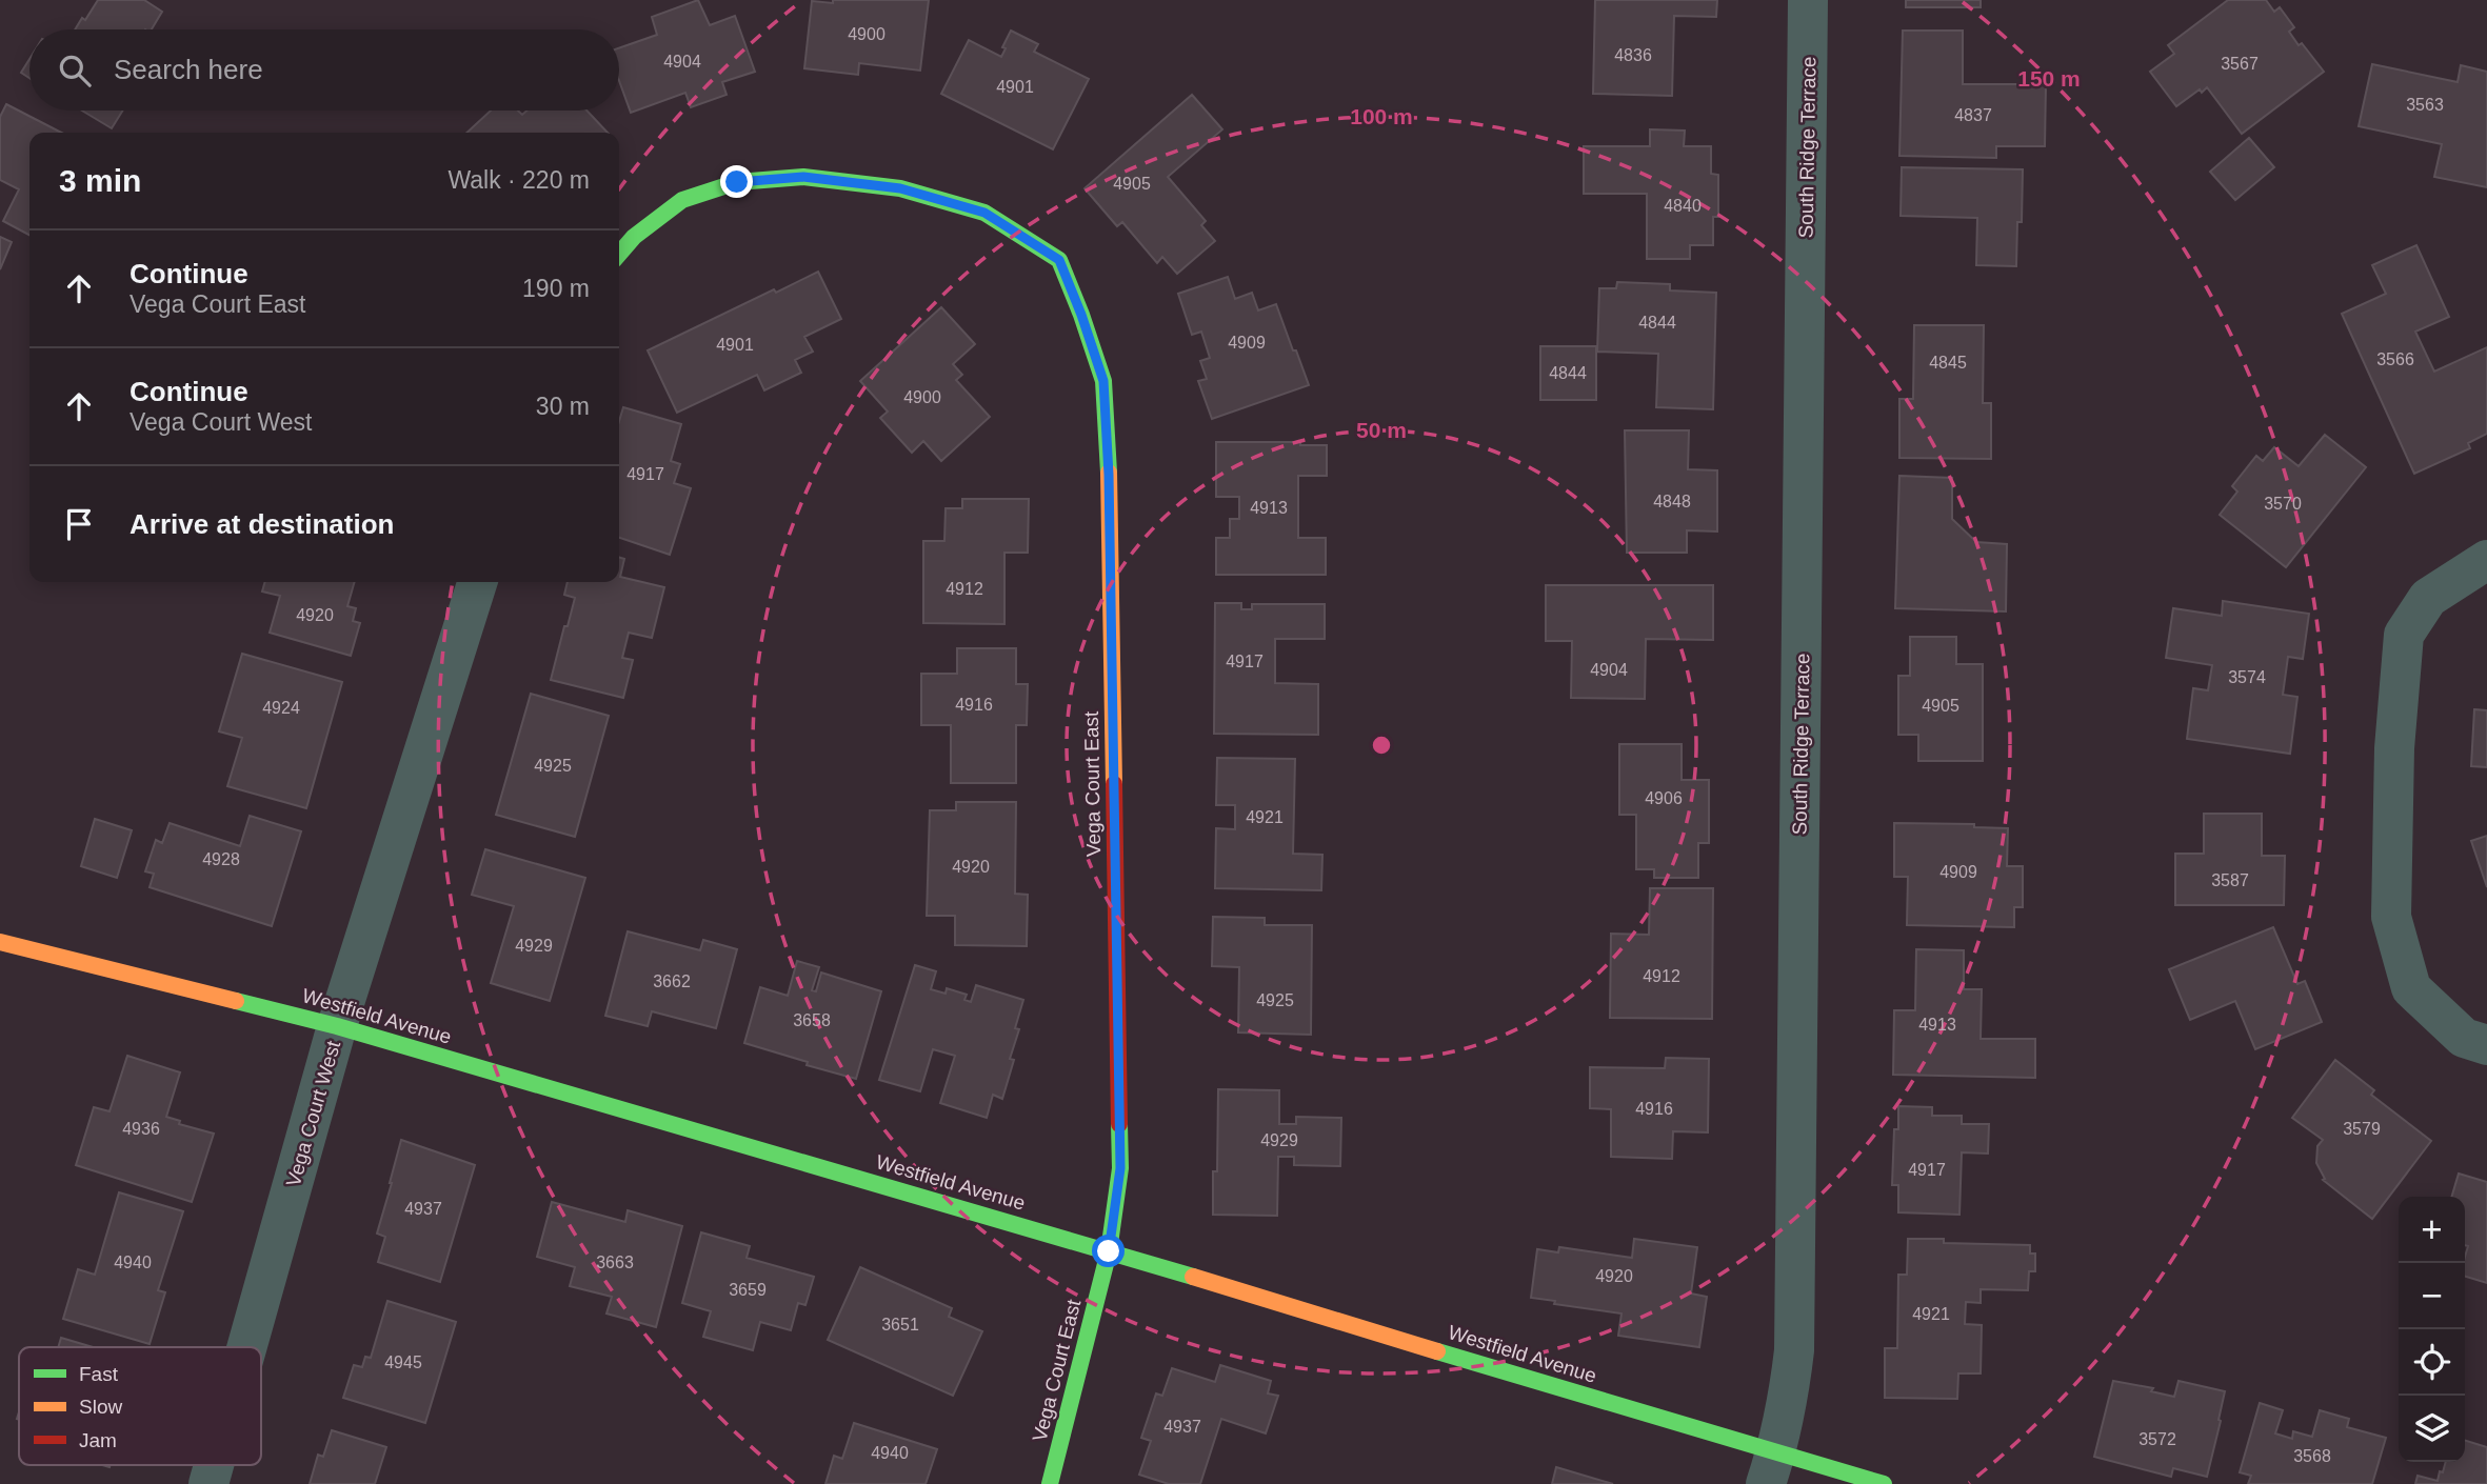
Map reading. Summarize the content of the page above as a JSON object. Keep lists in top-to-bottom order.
{
  "streets": {
    "street": [
      "South Ridge Terrace",
      "Vega Court East",
      "Westfield Avenue",
      "Vega Court West"
    ]
  },
  "crossings": [
    ["South Ridge Terrace", "Westfield Avenue"],
    ["Vega Court East", "Westfield Avenue"],
    ["Westfield Avenue", "Vega Court West"]
  ],
  "house_numbers": [
    "4900",
    "4836",
    "4904",
    "3567",
    "4901",
    "3563",
    "4837",
    "4905",
    "4840",
    "4844",
    "4909",
    "4901",
    "3566",
    "4845",
    "4844",
    "4900",
    "4917",
    "4848",
    "3570",
    "4913",
    "4912",
    "4920",
    "4917",
    "4904",
    "3574",
    "4916",
    "4905",
    "4924",
    "4925",
    "4906",
    "4921",
    "4928",
    "4920",
    "4909",
    "3587",
    "4929",
    "4912",
    "3662",
    "4925",
    "3658",
    "4913",
    "4916",
    "4936",
    "3579",
    "4929",
    "4917",
    "4937",
    "4940",
    "3663",
    "4920",
    "3659",
    "4921",
    "3651",
    "4945",
    "4937",
    "3572",
    "4940",
    "3568"
  ],
  "legend": ["Fast", "Slow", "Jam"],
  "page": {
    "search": "Search here",
    "heading": ["3 min", "Walk · 220 m"],
    "list": [
      ["Continue", "Vega Court East", "190 m"],
      ["Continue", "Vega Court West", "30 m"],
      "Arrive at destination"
    ],
    "map_buttons": ["+", "−"]
  },
  "rings": ["150 m", "100 m", "50 m"]
}
